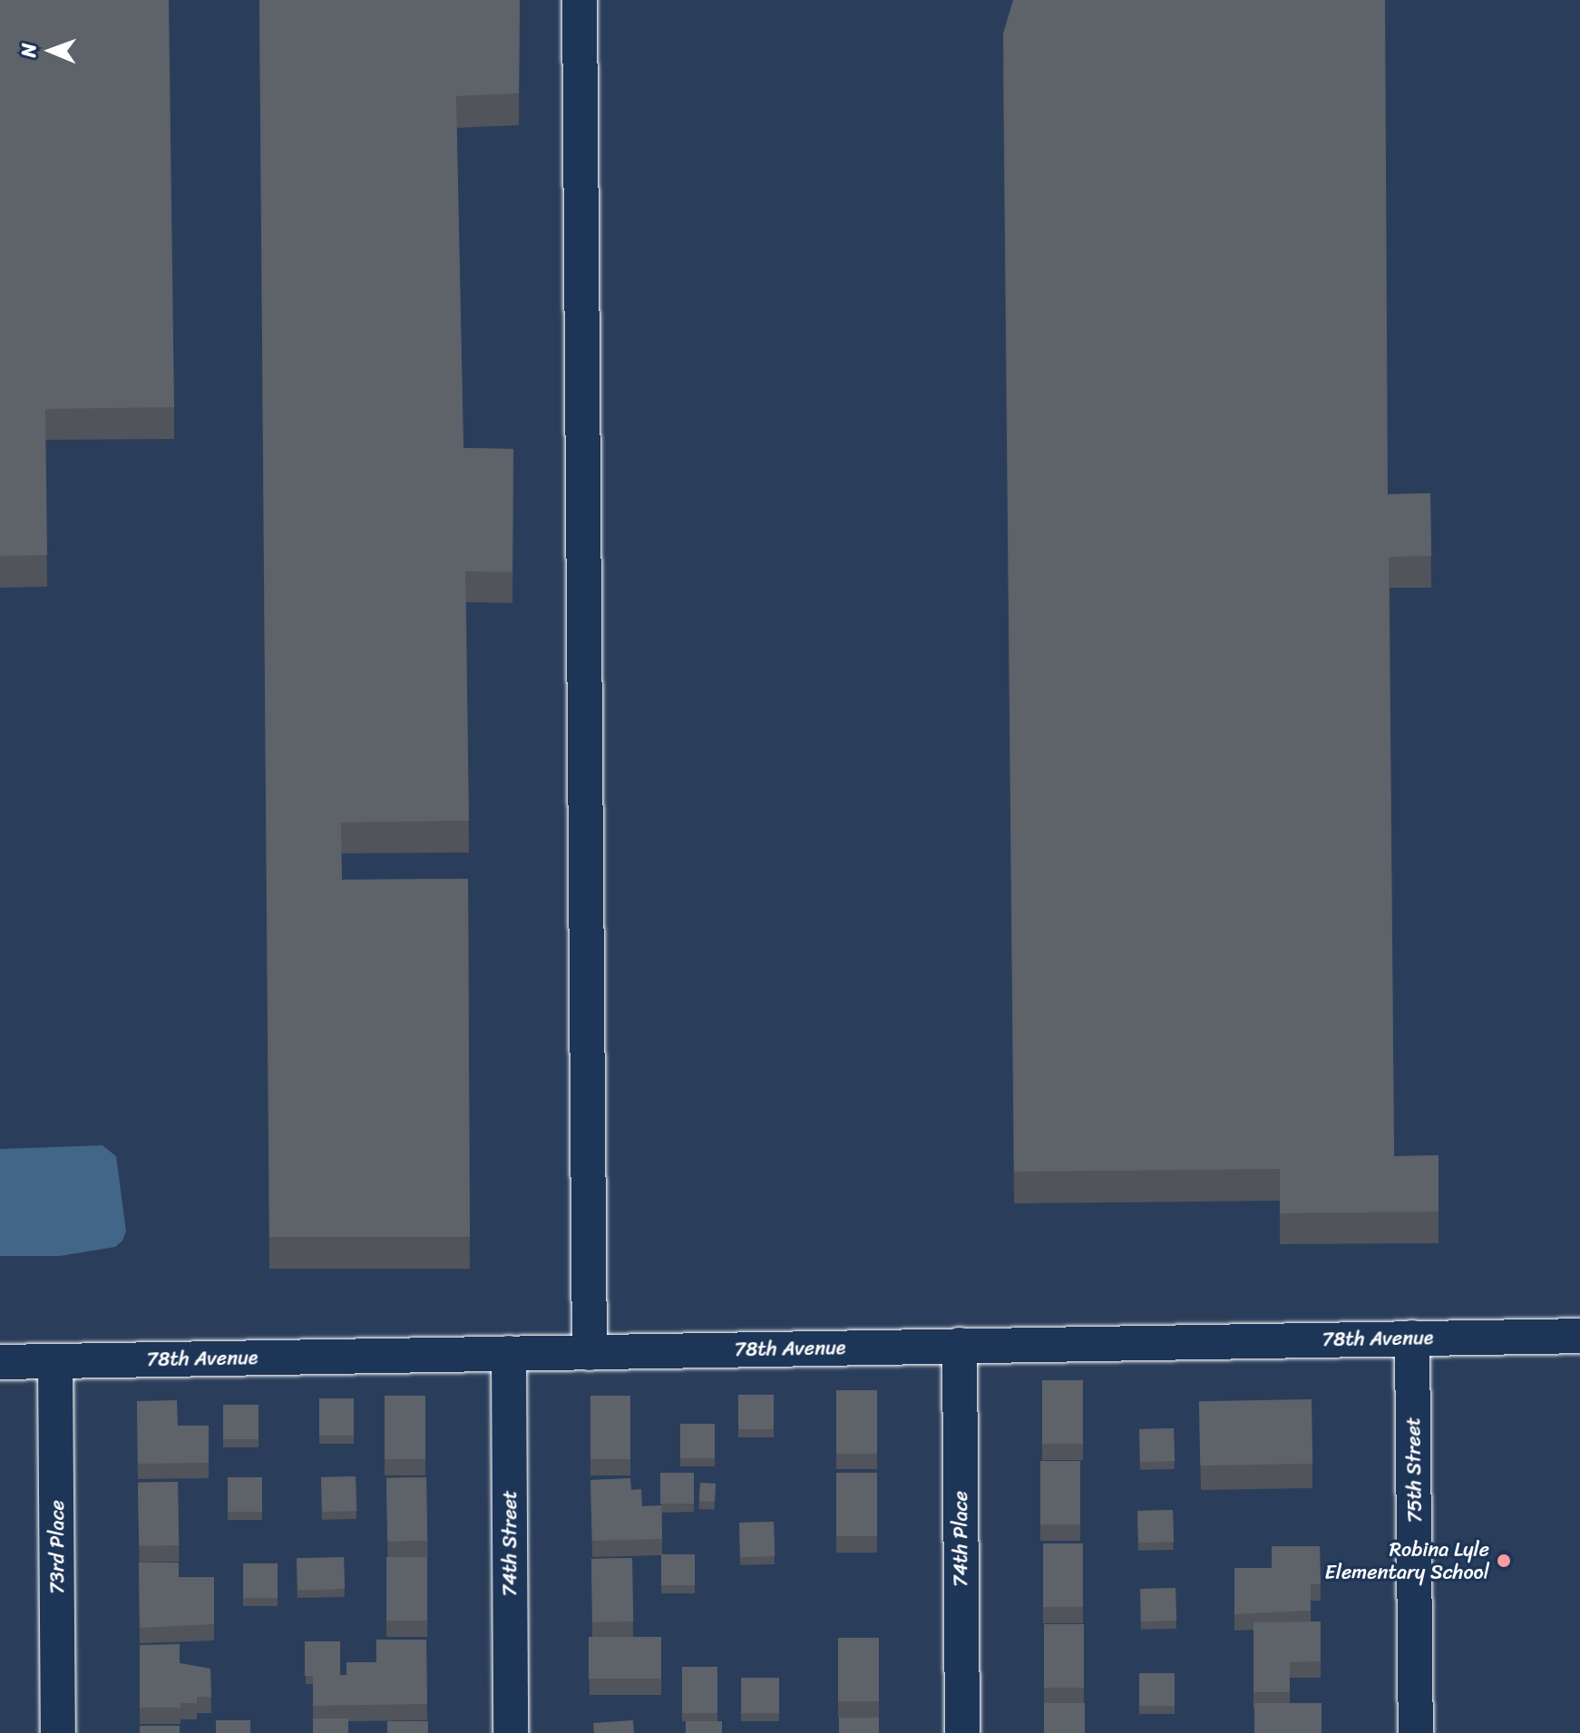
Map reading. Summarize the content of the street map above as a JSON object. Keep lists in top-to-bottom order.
{
  "streets": {
    "street": [
      "78th Avenue",
      "75th Street",
      "74th Place",
      "74th Street",
      "73rd Place"
    ]
  },
  "crossings": [
    ["78th Avenue", "75th Street"],
    ["78th Avenue", "74th Place"],
    ["78th Avenue", "74th Street"],
    ["78th Avenue", "73rd Place"]
  ],
  "places": ["Robina Lyle Elementary School"],
  "north": "left"
}
